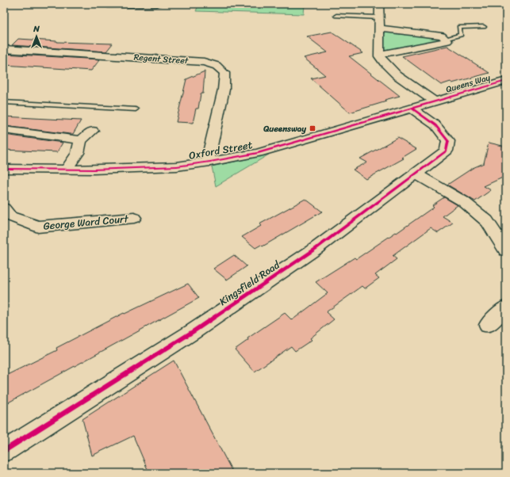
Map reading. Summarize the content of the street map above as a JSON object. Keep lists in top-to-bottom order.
{
  "streets": {
    "street": [
      "Regent Street",
      "Queens Way",
      "Oxford Street",
      "George Ward Court",
      "Kingsfield Road"
    ]
  },
  "crossings": [
    ["Regent Street", "Oxford Street"],
    ["Queens Way", "Oxford Street"],
    ["Oxford Street", "Kingsfield Road"]
  ],
  "places": {
    "transit": ["Queensway"]
  },
  "north": "top"
}
